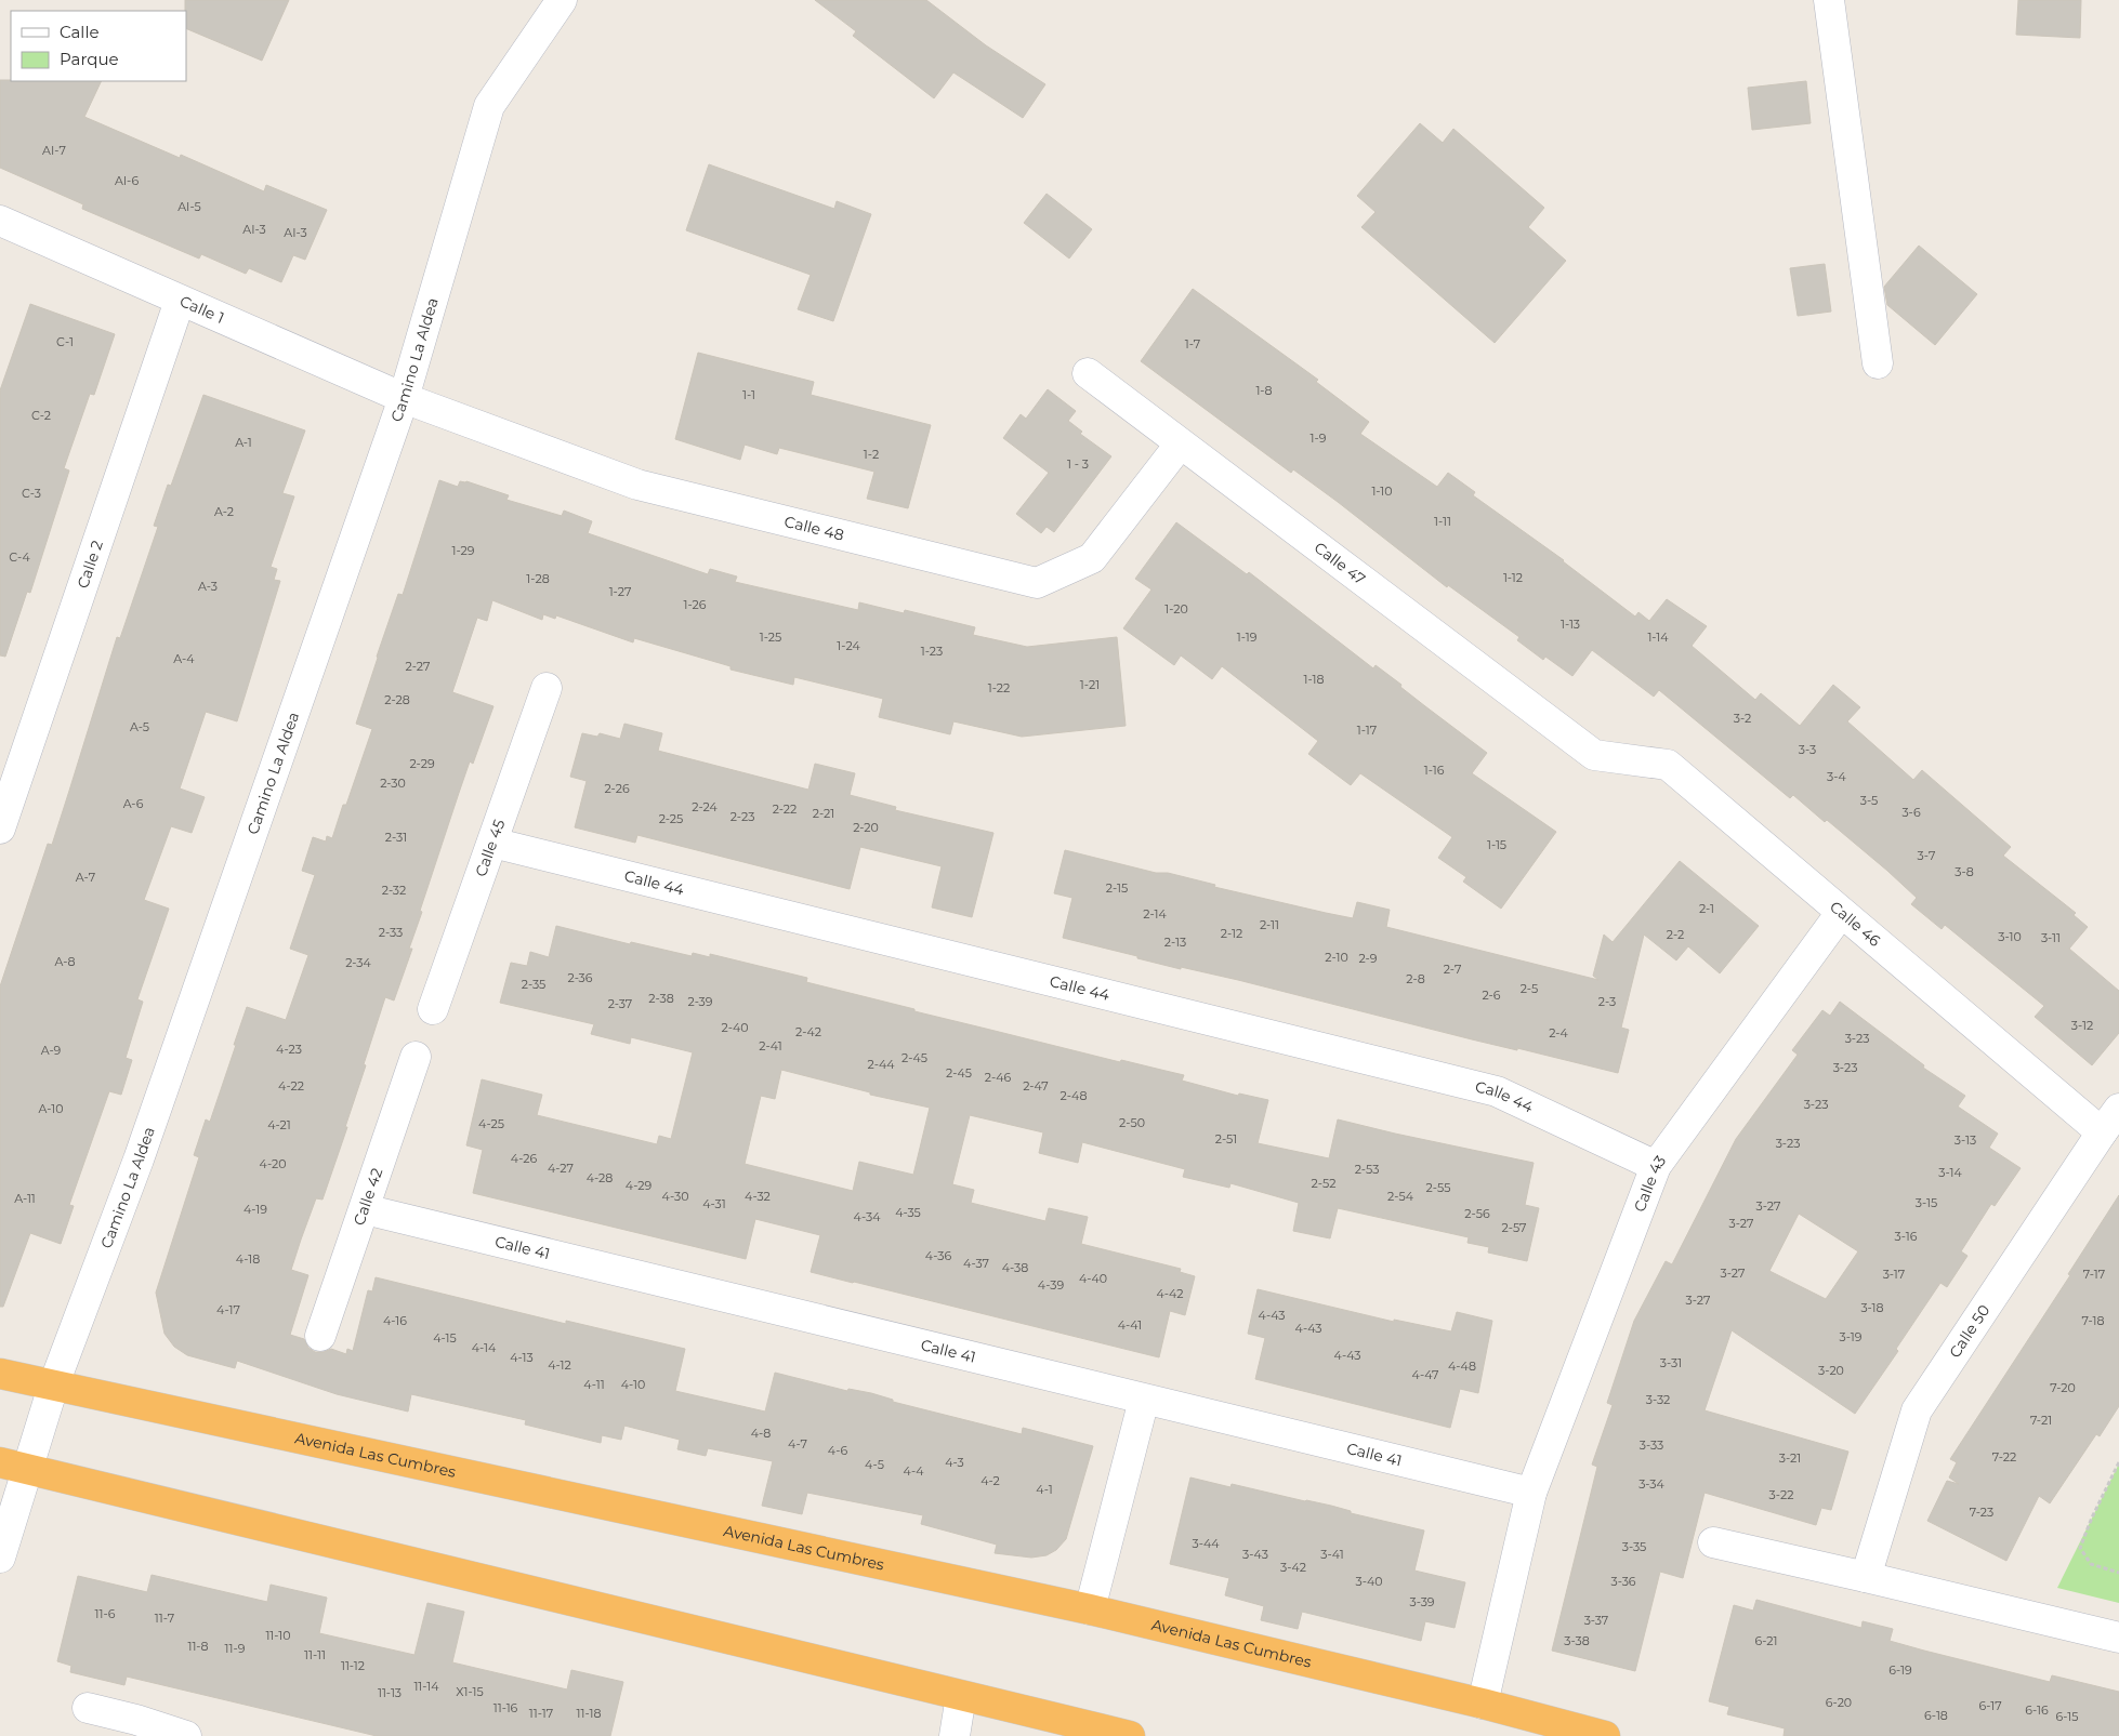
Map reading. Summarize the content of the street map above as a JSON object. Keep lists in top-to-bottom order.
{
  "streets": {
    "highway": ["Avenida Las Cumbres"],
    "street": [
      "Calle 1",
      "Camino La Aldea",
      "Calle 48",
      "Calle 2",
      "Calle 47",
      "Calle 45",
      "Calle 44",
      "Calle 46",
      "Calle 43",
      "Calle 42",
      "Calle 41",
      "Calle 50"
    ]
  },
  "crossings": [
    ["Calle 1", "Camino La Aldea"],
    ["Calle 1", "Calle 48"],
    ["Calle 1", "Calle 2"],
    ["Camino La Aldea", "Calle 48"],
    ["Camino La Aldea", "Avenida Las Cumbres"],
    ["Calle 48", "Calle 47"],
    ["Calle 47", "Calle 46"],
    ["Calle 45", "Calle 44"],
    ["Calle 44", "Calle 43"],
    ["Calle 46", "Calle 43"],
    ["Calle 46", "Calle 50"],
    ["Calle 43", "Calle 41"],
    ["Calle 43", "Avenida Las Cumbres"],
    ["Calle 42", "Calle 41"]
  ],
  "house_numbers": [
    "AI-7",
    "AI-6",
    "AI-5",
    "AI-3",
    "AI-3",
    "C-1",
    "1-7",
    "1-8",
    "1-1",
    "C-2",
    "1-9",
    "A-1",
    "1-2",
    "1 - 3",
    "1-10",
    "C-3",
    "A-2",
    "1-11",
    "1-29",
    "C-4",
    "1-12",
    "1-28",
    "A-3",
    "1-27",
    "1-26",
    "1-20",
    "1-13",
    "1-25",
    "1-19",
    "1-14",
    "1-24",
    "1-23",
    "A-4",
    "2-27",
    "1-18",
    "1-21",
    "1-22",
    "2-28",
    "3-2",
    "A-5",
    "1-17",
    "3-3",
    "2-29",
    "1-16",
    "3-4",
    "2-30",
    "2-26",
    "3-5",
    "A-6",
    "2-24",
    "2-22",
    "3-6",
    "2-21",
    "2-23",
    "2-25",
    "2-20",
    "2-31",
    "1-15",
    "3-7",
    "3-8",
    "A-7",
    "2-15",
    "2-32",
    "2-1",
    "2-14",
    "2-11",
    "2-33",
    "2-12",
    "2-2",
    "3-10",
    "3-11",
    "2-13",
    "2-10",
    "2-9",
    "A-8",
    "2-34",
    "2-7",
    "2-36",
    "2-8",
    "2-35",
    "2-5",
    "2-6",
    "2-38",
    "2-39",
    "2-3",
    "2-37",
    "3-12",
    "2-40",
    "2-42",
    "2-4",
    "3-23",
    "2-41",
    "4-23",
    "A-9",
    "2-45",
    "2-44",
    "3-23",
    "2-45",
    "2-46",
    "4-22",
    "2-47",
    "2-48",
    "3-23",
    "A-10",
    "2-50",
    "4-25",
    "4-21",
    "2-51",
    "3-13",
    "3-23",
    "4-26",
    "4-20",
    "4-27",
    "2-53",
    "3-14",
    "4-28",
    "2-52",
    "4-29",
    "2-55",
    "4-30",
    "4-32",
    "2-54",
    "A-11",
    "3-15",
    "4-31",
    "3-27",
    "4-19",
    "4-35",
    "2-56",
    "4-34",
    "3-27",
    "2-57",
    "3-16",
    "4-36",
    "4-18",
    "4-37",
    "4-38",
    "3-27",
    "3-17",
    "7-17",
    "4-40",
    "4-39",
    "4-42",
    "3-27",
    "3-18",
    "4-17",
    "4-43",
    "4-16",
    "7-18",
    "4-41",
    "4-43",
    "3-19",
    "4-15",
    "4-14",
    "4-43",
    "4-13",
    "3-31",
    "4-12",
    "4-48",
    "3-20",
    "4-47",
    "4-11",
    "4-10",
    "7-20",
    "3-32",
    "7-21",
    "4-8",
    "4-7",
    "3-33",
    "4-6",
    "7-22",
    "3-21",
    "4-3",
    "4-5",
    "4-4",
    "4-2",
    "3-34",
    "4-1",
    "3-22",
    "7-23",
    "3-44",
    "3-35",
    "3-43",
    "3-41",
    "3-42",
    "3-40",
    "3-36",
    "3-39",
    "11-6",
    "11-7",
    "3-37",
    "11-10",
    "3-38",
    "6-21",
    "11-8",
    "11-9",
    "11-11",
    "11-12",
    "6-19",
    "11-14",
    "X1-15",
    "11-13",
    "6-20",
    "6-17",
    "11-16",
    "6-16",
    "11-17",
    "11-18",
    "6-18",
    "6-15"
  ],
  "legend": ["Calle", "Parque"]
}
